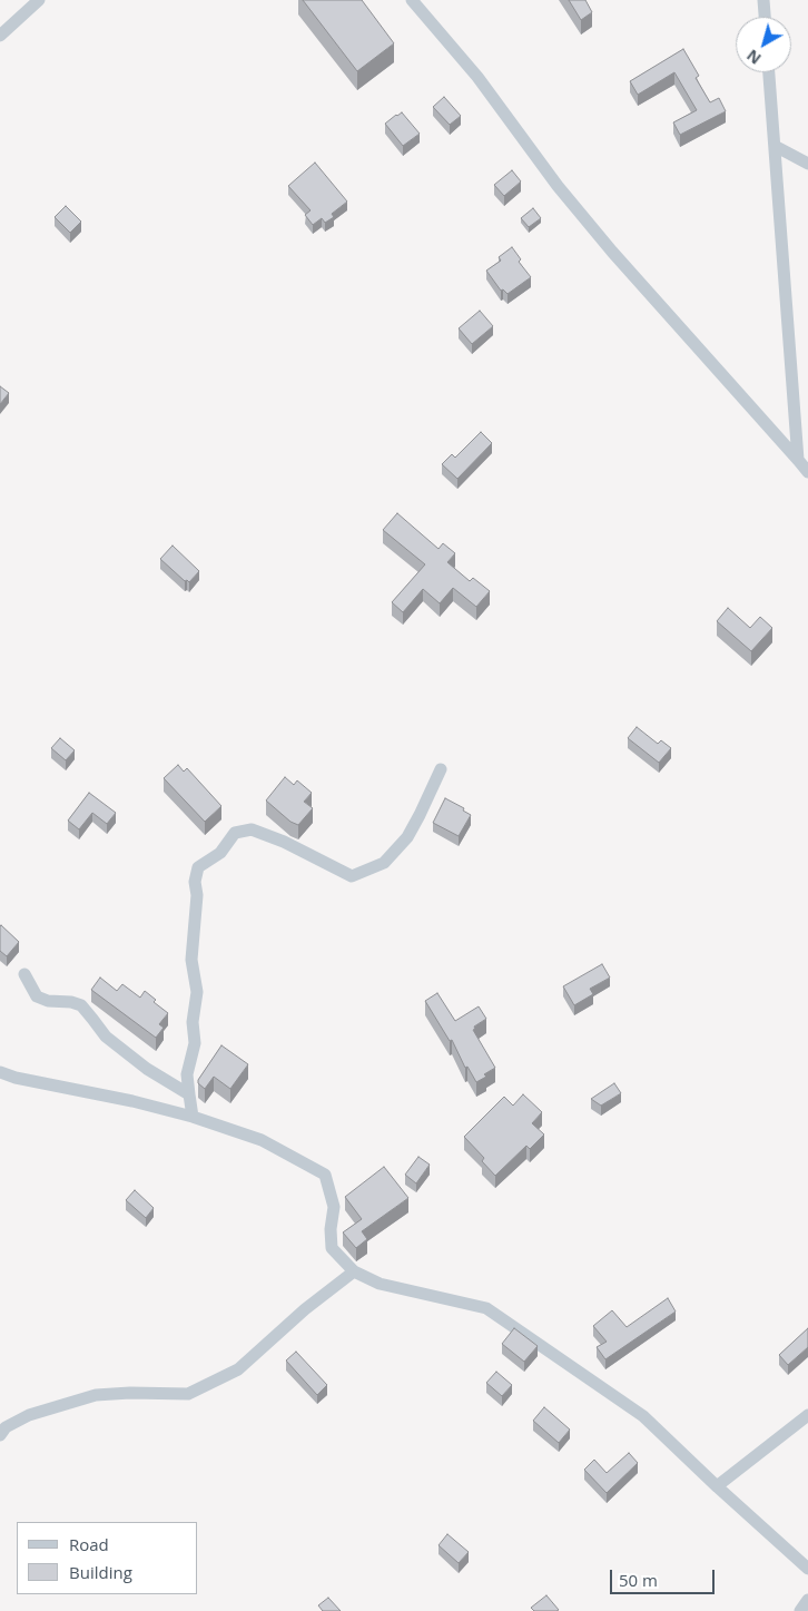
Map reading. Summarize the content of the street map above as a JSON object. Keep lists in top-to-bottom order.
{
  "legend": ["Road", "Building"],
  "scale_bar": "50 m",
  "north": "bottom left"
}
